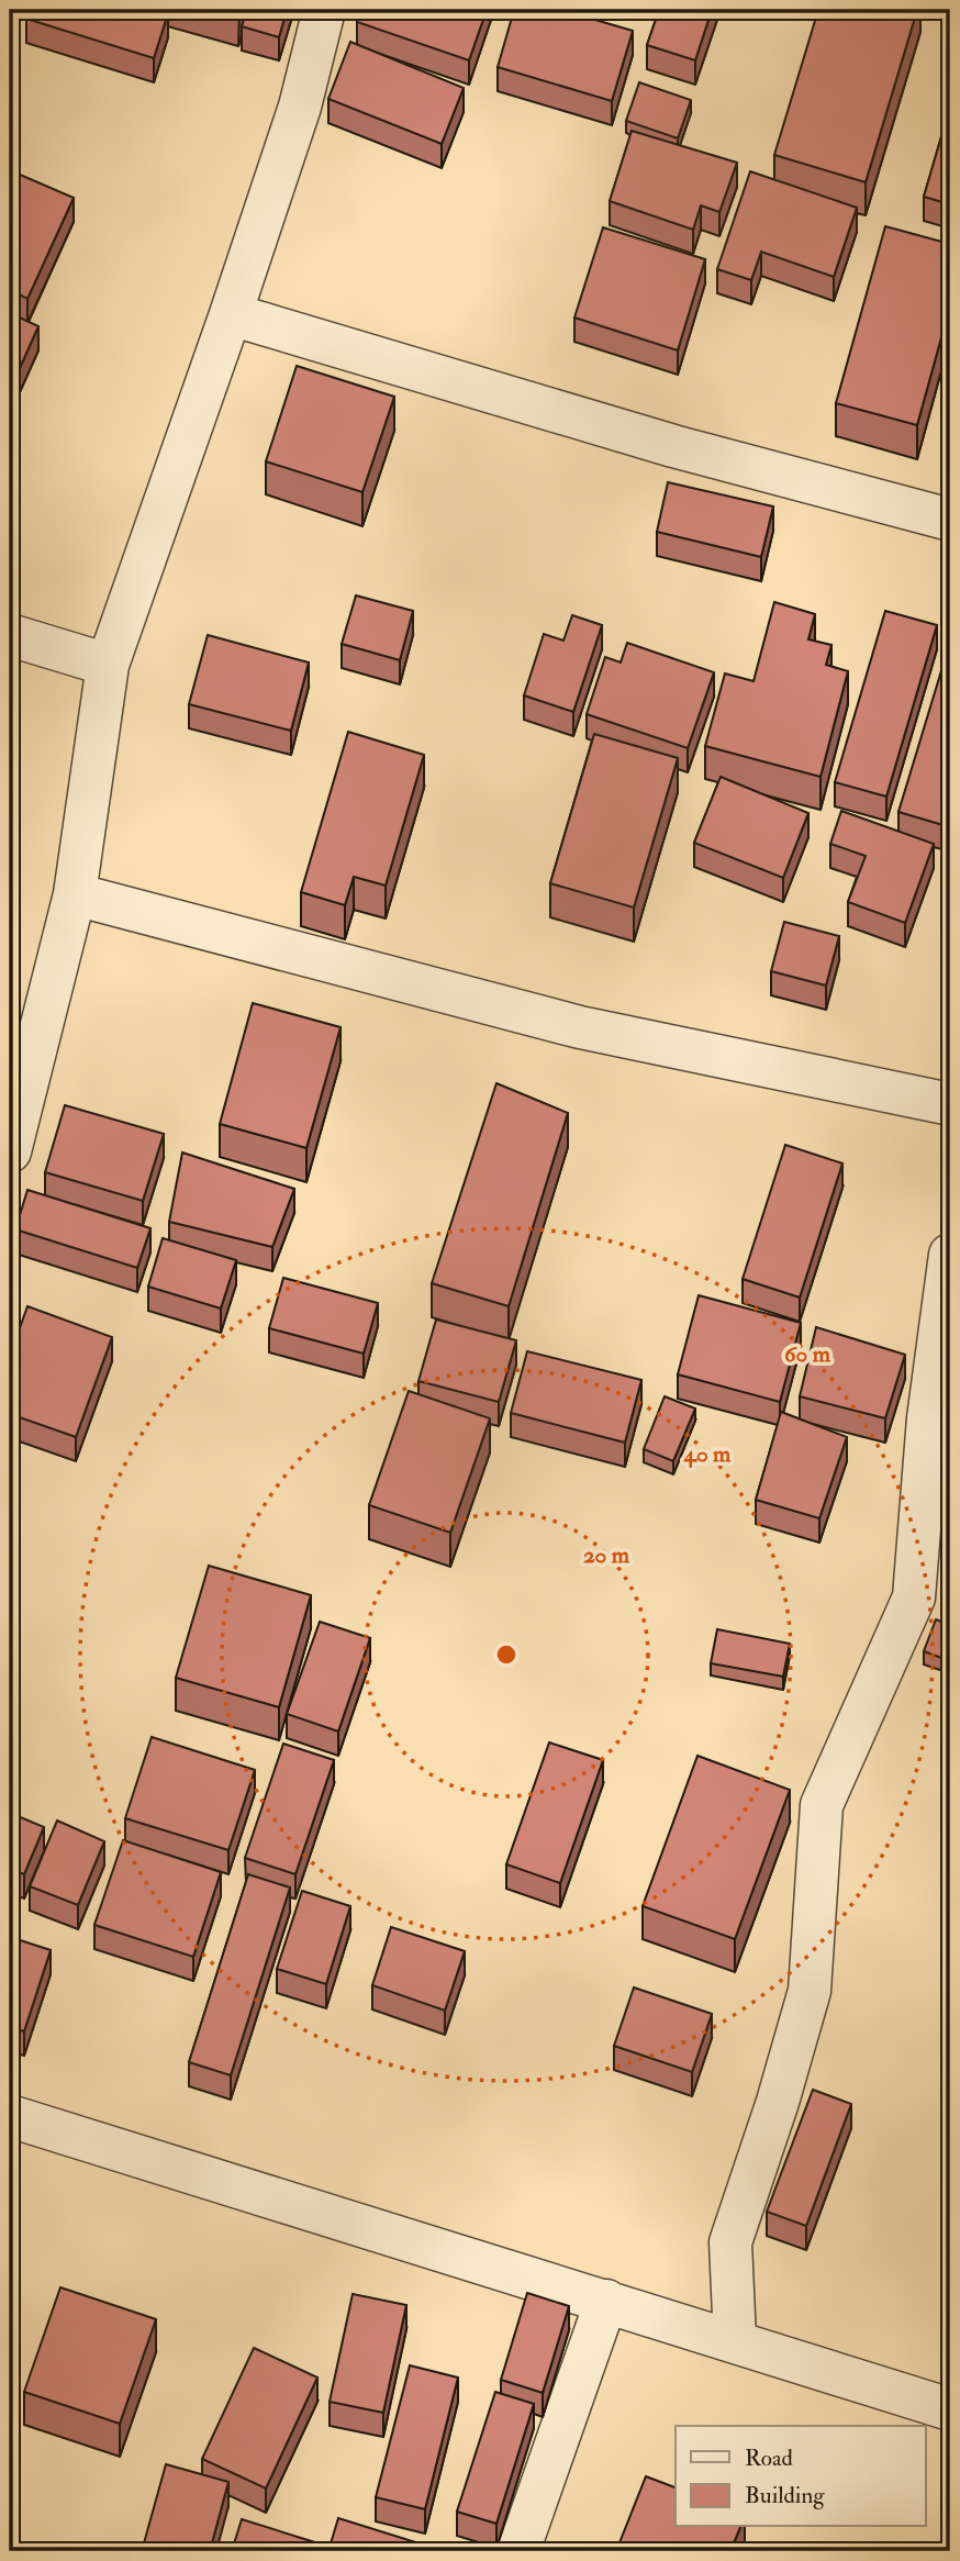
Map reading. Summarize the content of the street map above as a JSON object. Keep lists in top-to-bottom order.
{
  "legend": ["Road", "Building"],
  "rings": ["60 m", "40 m", "20 m"]
}
